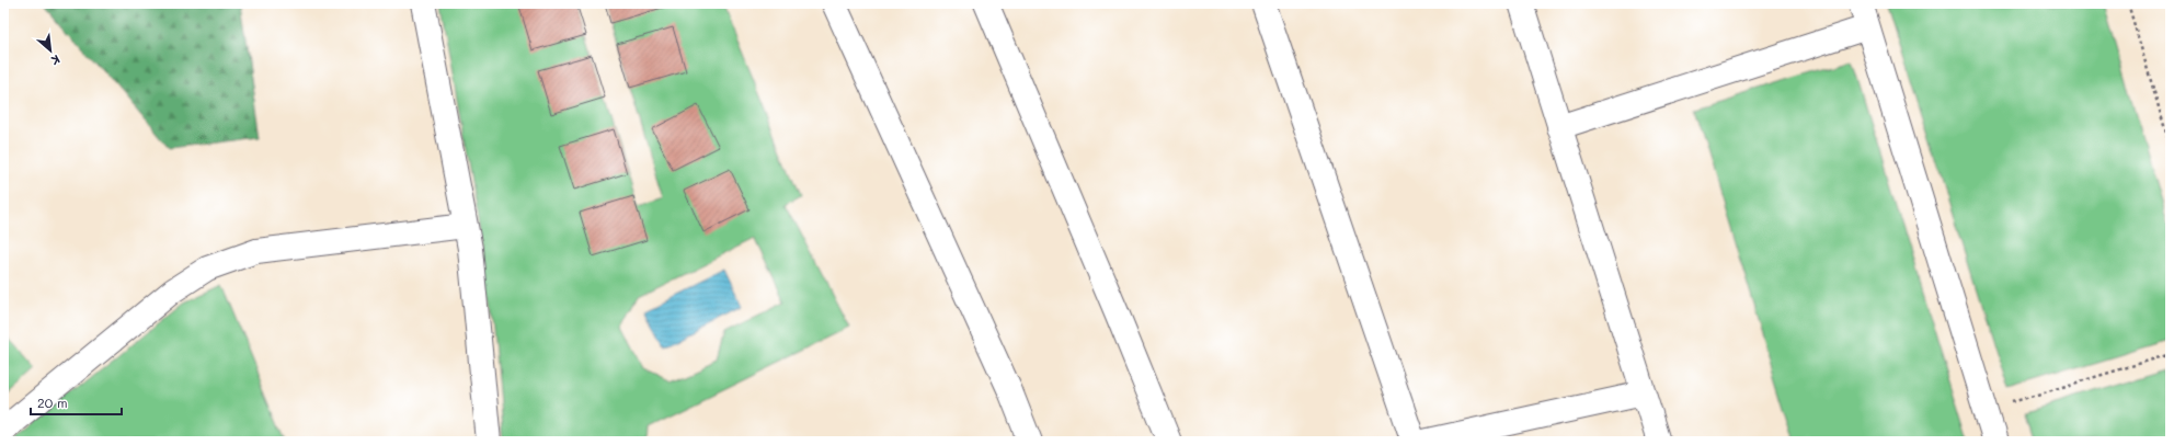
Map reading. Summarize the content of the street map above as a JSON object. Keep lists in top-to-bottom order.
{
  "scale_bar": "20 m",
  "north": "bottom right"
}
